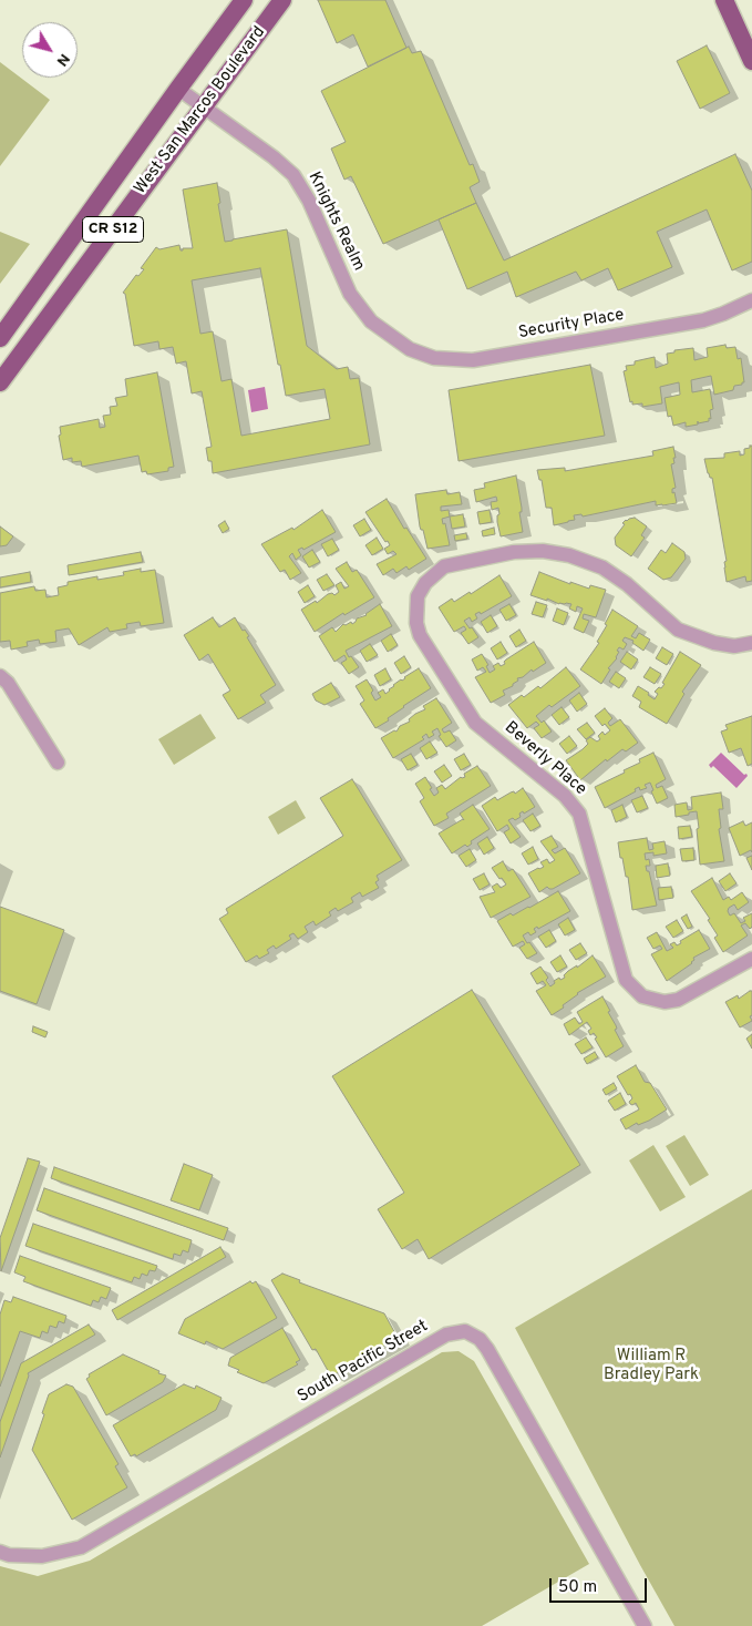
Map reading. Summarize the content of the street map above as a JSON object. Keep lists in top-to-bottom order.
{
  "streets": {
    "main road": ["West San Marcos Boulevard", "CR S12"],
    "street": [
      "Knights Realm",
      "Security Place",
      "Beverly Place",
      "South Pacific Street"
    ]
  },
  "crossings": [
    ["West San Marcos Boulevard", "Knights Realm"],
    ["Knights Realm", "Security Place"]
  ],
  "parks": ["William R Bradley Park"],
  "scale_bar": "50 m",
  "north": "bottom right"
}
